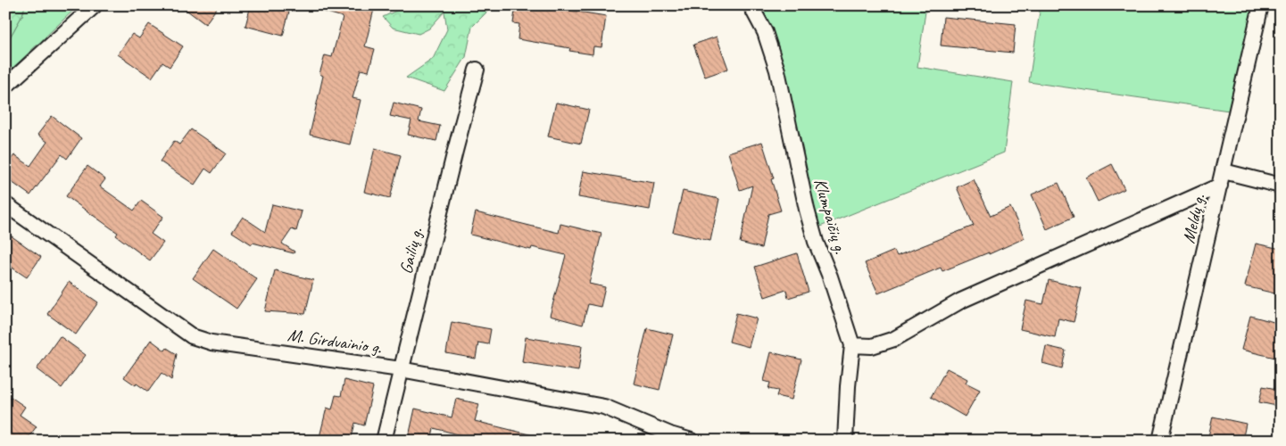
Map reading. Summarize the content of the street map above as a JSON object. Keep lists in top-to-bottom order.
{
  "streets": {
    "street": [
      "Klumpaičių g.",
      "Meldų g.",
      "Gailių g.",
      "M. Girdvainio g."
    ]
  },
  "crossings": [
    ["Gailių g.", "M. Girdvainio g."]
  ]
}
